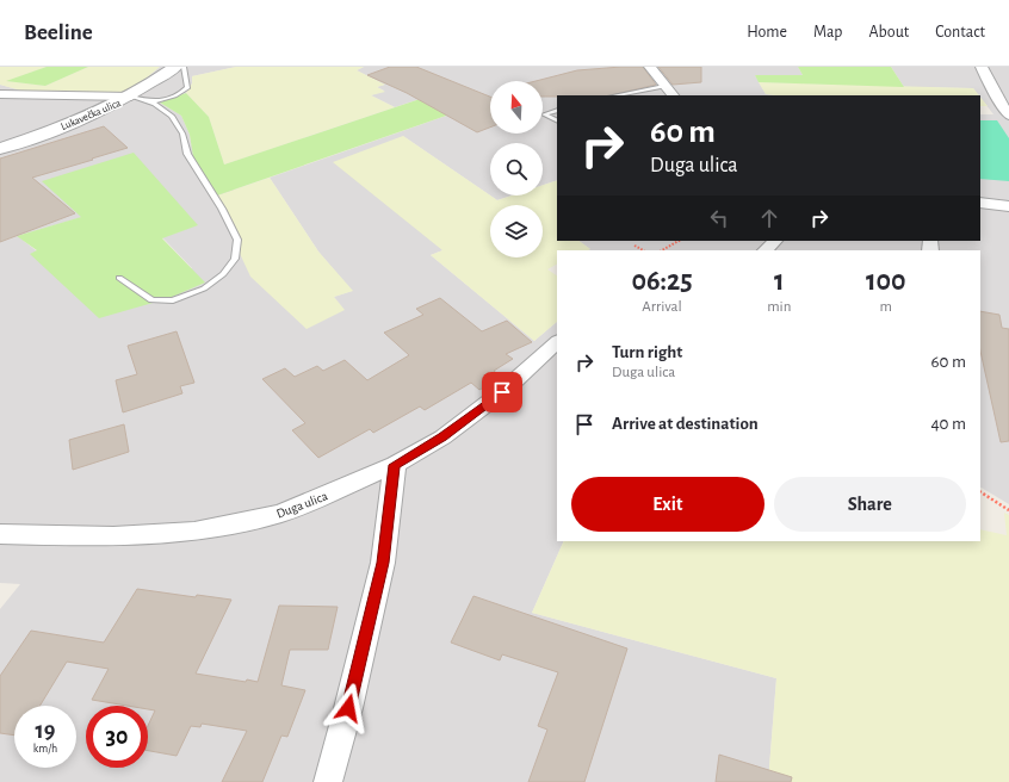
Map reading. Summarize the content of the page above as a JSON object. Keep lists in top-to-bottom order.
{
  "streets": {
    "street": ["Lukavečka ulica", "Duga ulica"]
  },
  "north": "top",
  "page": {
    "header": "Beeline",
    "nav": [
      "Home",
      "Map",
      "About",
      "Contact"
    ],
    "turn": ["60 m", "Duga ulica"],
    "eta": [
      "06:25",
      "Arrival",
      "1",
      "min",
      "100",
      "m"
    ],
    "list": [
      {
        "name": "Turn right",
        "note": "Duga ulica",
        "value": "60 m"
      },
      {
        "name": "Arrive at destination",
        "value": "40 m"
      }
    ],
    "buttons": ["Exit", "Share"],
    "speed": "19 km/h",
    "limit": "30"
  }
}
